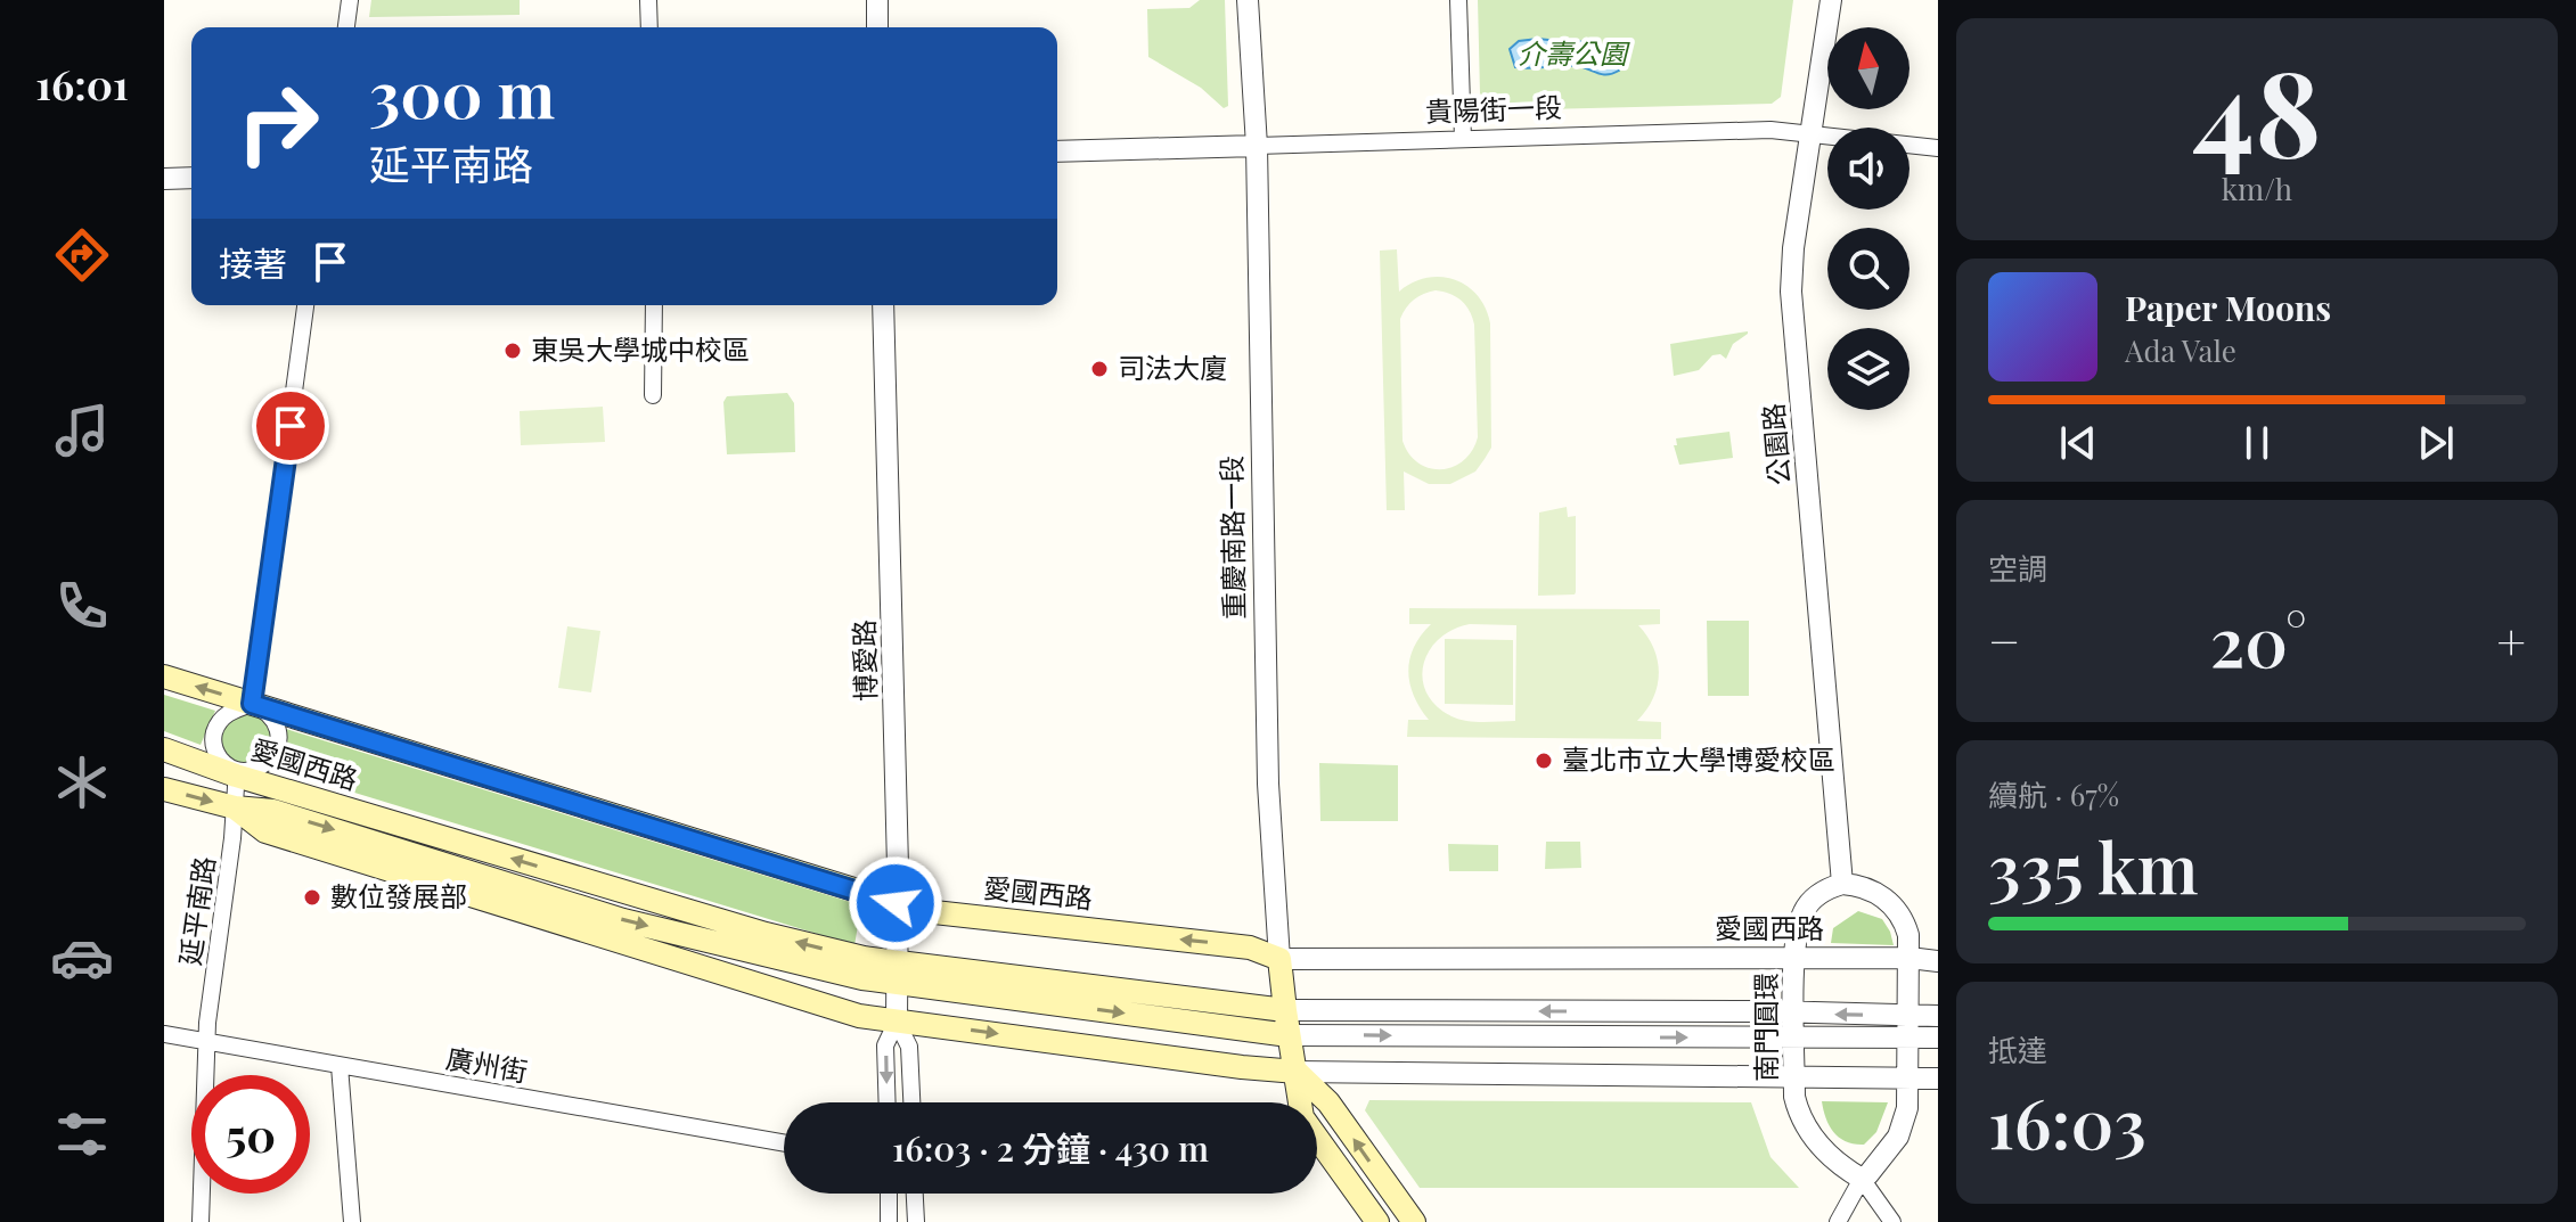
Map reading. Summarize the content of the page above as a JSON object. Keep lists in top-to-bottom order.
{
  "streets": {
    "main road": ["重慶南路一段", "愛國西路"],
    "street": [
      "貴陽街一段",
      "公園路",
      "博愛路",
      "延平南路",
      "南門圓環",
      "廣州街"
    ]
  },
  "crossings": [
    ["貴陽街一段", "公園路"],
    ["貴陽街一段", "重慶南路一段"],
    ["公園路", "南門圓環"],
    ["重慶南路一段", "愛國西路"],
    ["博愛路", "愛國西路"],
    ["愛國西路", "延平南路"],
    ["愛國西路", "南門圓環"],
    ["延平南路", "廣州街"]
  ],
  "parks": ["介壽公園"],
  "places": [
    "東吳大學城中校區",
    "司法大廈",
    "臺北市立大學博愛校區",
    "數位發展部"
  ],
  "north": "top",
  "page": {
    "tabs": "16:01",
    "tile": [
      ["48", "km/h"],
      "空調",
      ["續航 · 67%", "335 km"],
      ["抵達", "16:03"]
    ],
    "turn": ["300 m", "延平南路"],
    "then": "接著",
    "song": ["Paper Moons", "Ada Vale"],
    "heat": ["−", "20°", "+"],
    "limit": "50",
    "trip": "16:03 · 2 分鐘 · 430 m"
  }
}
